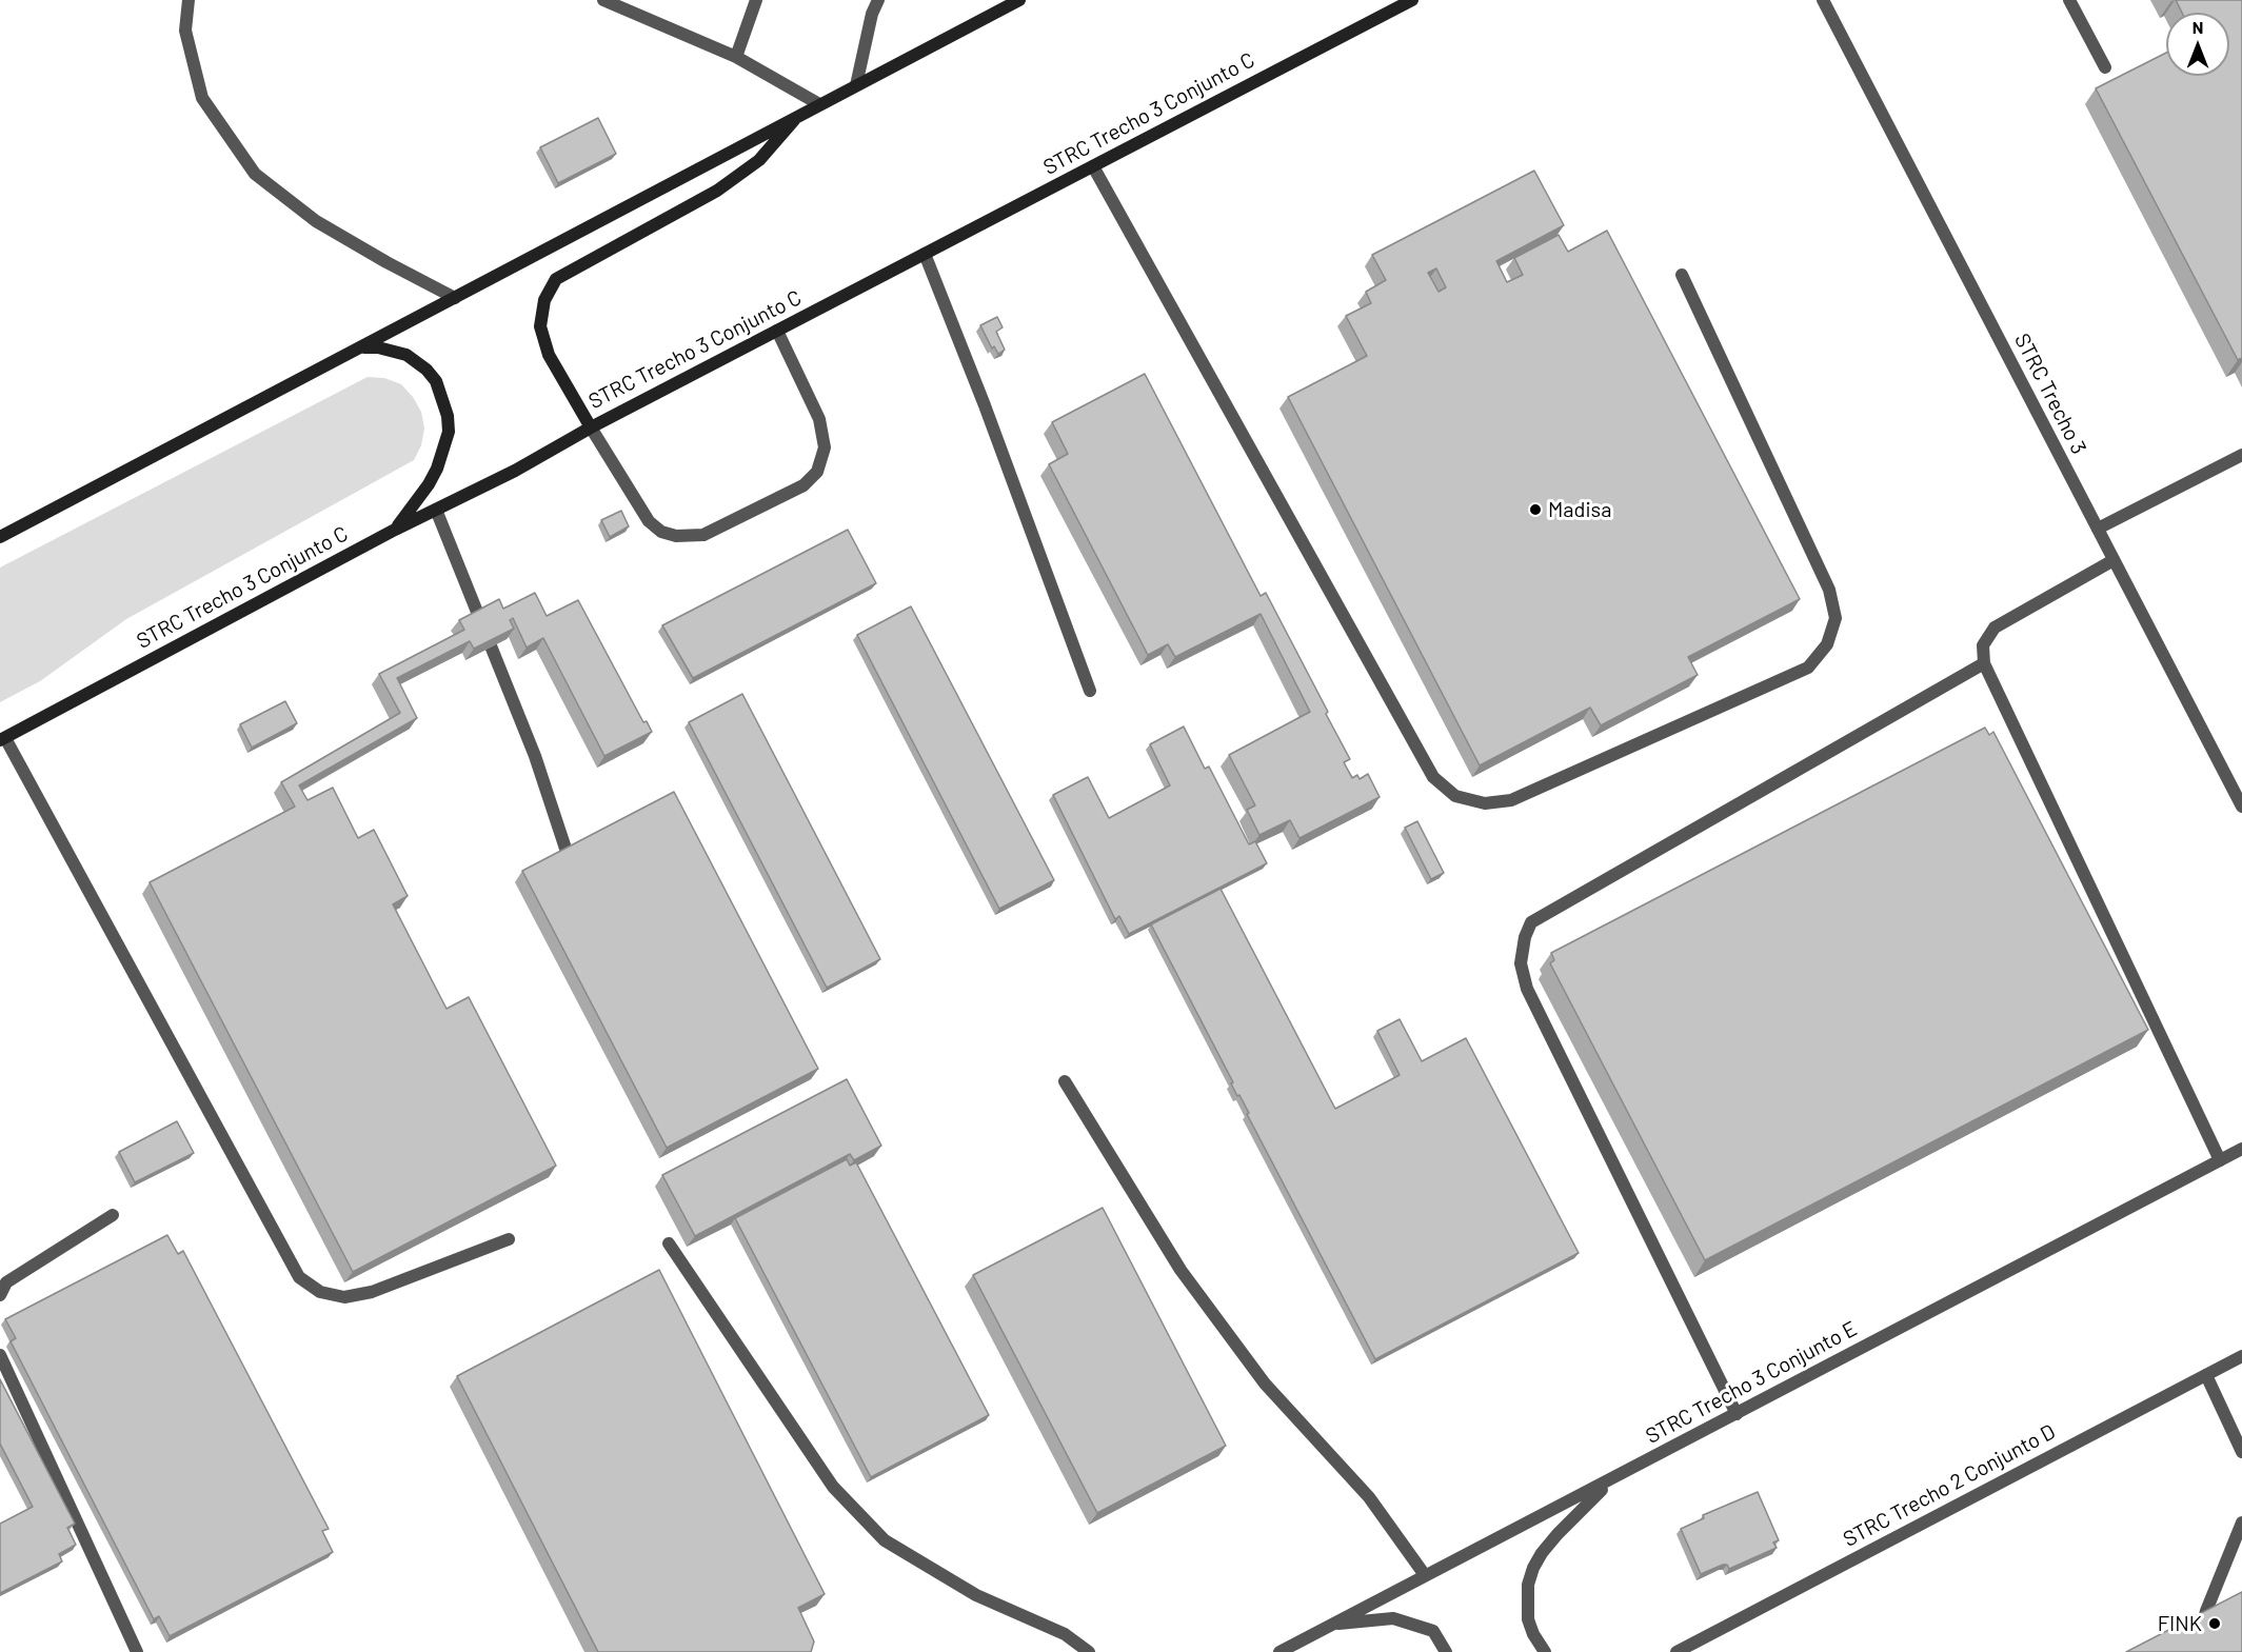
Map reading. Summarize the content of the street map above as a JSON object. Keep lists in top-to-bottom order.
{
  "streets": {
    "main road": ["STRC Trecho 3 Conjunto C"],
    "street": ["STRC Trecho 3", "STRC Trecho 3 Conjunto E", "STRC Trecho 2 Conjunto D"]
  },
  "places": ["Madisa", "FINK"],
  "north": "top"
}
